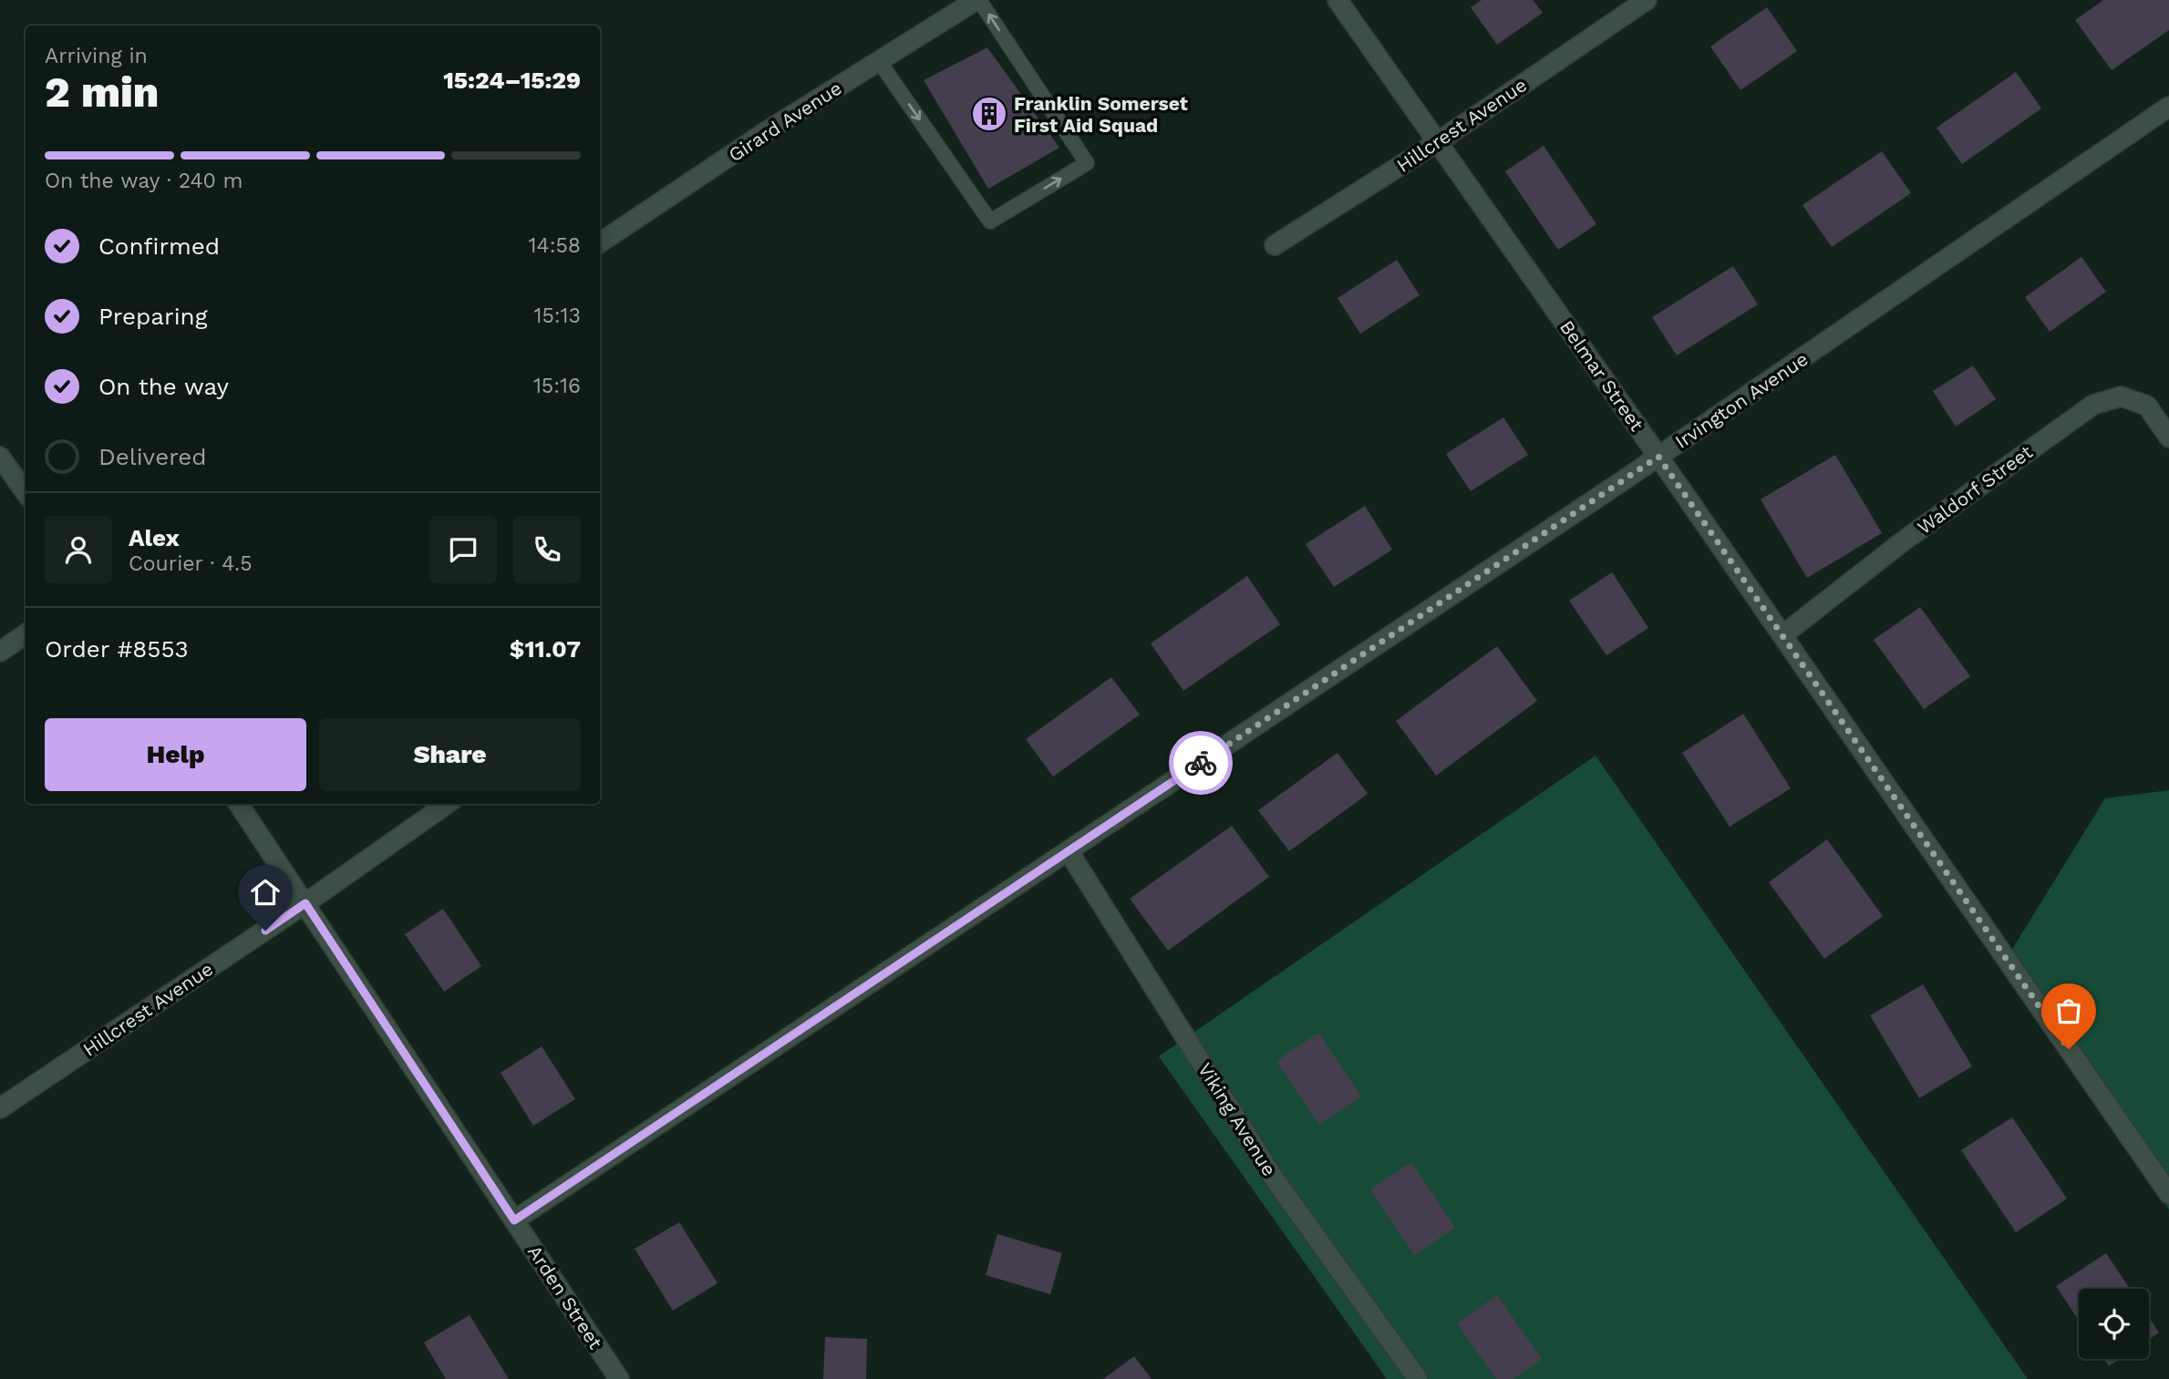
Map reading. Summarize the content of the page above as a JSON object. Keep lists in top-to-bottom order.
{
  "streets": {
    "street": [
      "Girard Avenue",
      "Hillcrest Avenue",
      "Belmar Street",
      "Irvington Avenue",
      "Waldorf Street",
      "Viking Avenue",
      "Arden Street"
    ]
  },
  "crossings": [
    ["Hillcrest Avenue", "Belmar Street"],
    ["Hillcrest Avenue", "Arden Street"],
    ["Belmar Street", "Irvington Avenue"],
    ["Belmar Street", "Waldorf Street"],
    ["Irvington Avenue", "Viking Avenue"],
    ["Irvington Avenue", "Arden Street"]
  ],
  "places": {
    "building": ["Franklin Somerset First Aid Squad"]
  },
  "page": {
    "heading": ["2 min", "Arriving in", "15:24–15:29"],
    "panel": [
      "Alex",
      "Courier · 4.5",
      "Order #8553",
      "$11.07"
    ],
    "bar": "On the way · 240 m",
    "list": [
      ["Confirmed", "14:58"],
      ["Preparing", "15:13"],
      ["On the way", "15:16"],
      "Delivered"
    ],
    "buttons": ["Help", "Share"]
  }
}
